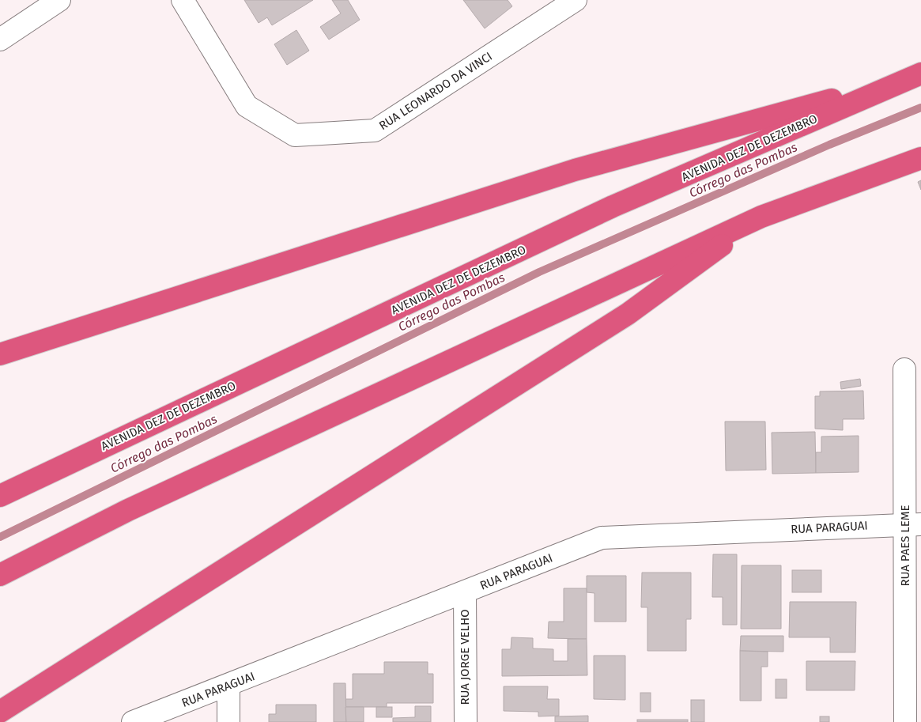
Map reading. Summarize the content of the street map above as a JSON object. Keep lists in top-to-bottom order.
{
  "streets": {
    "highway": ["AVENIDA DEZ DE DEZEMBRO"],
    "street": [
      "RUA LEONARDO DA VINCI",
      "RUA PARAGUAI",
      "RUA PAES LEME",
      "RUA JORGE VELHO"
    ]
  },
  "crossings": [
    ["RUA PARAGUAI", "RUA PAES LEME"],
    ["RUA PARAGUAI", "RUA JORGE VELHO"]
  ],
  "water": ["Córrego das Pombas"]
}
